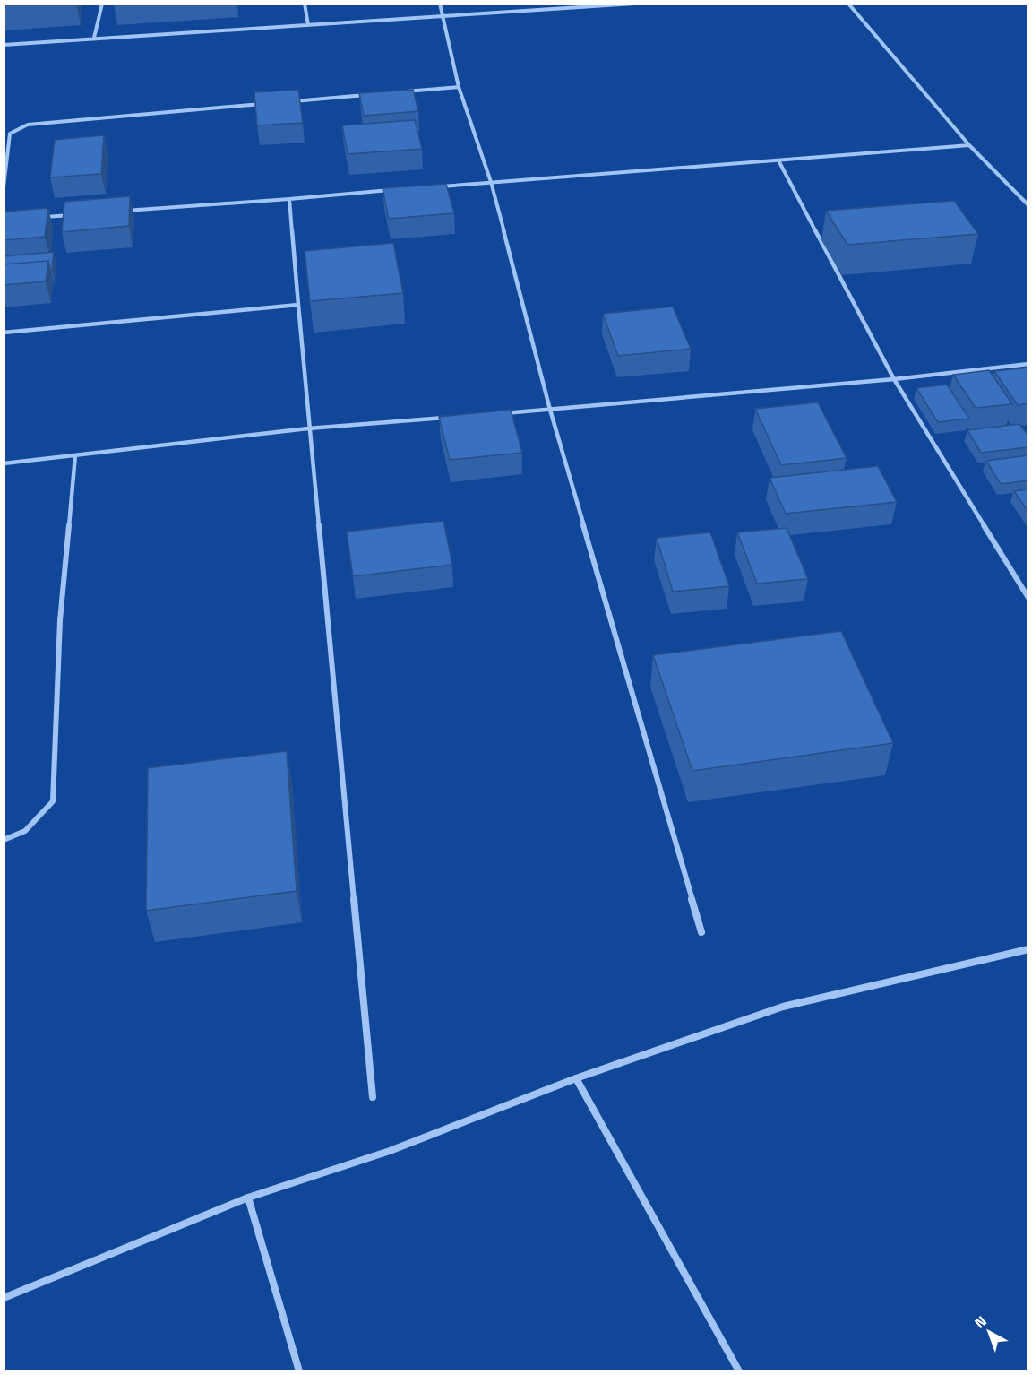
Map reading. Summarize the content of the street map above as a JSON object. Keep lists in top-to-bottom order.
{
  "north": "top left"
}
